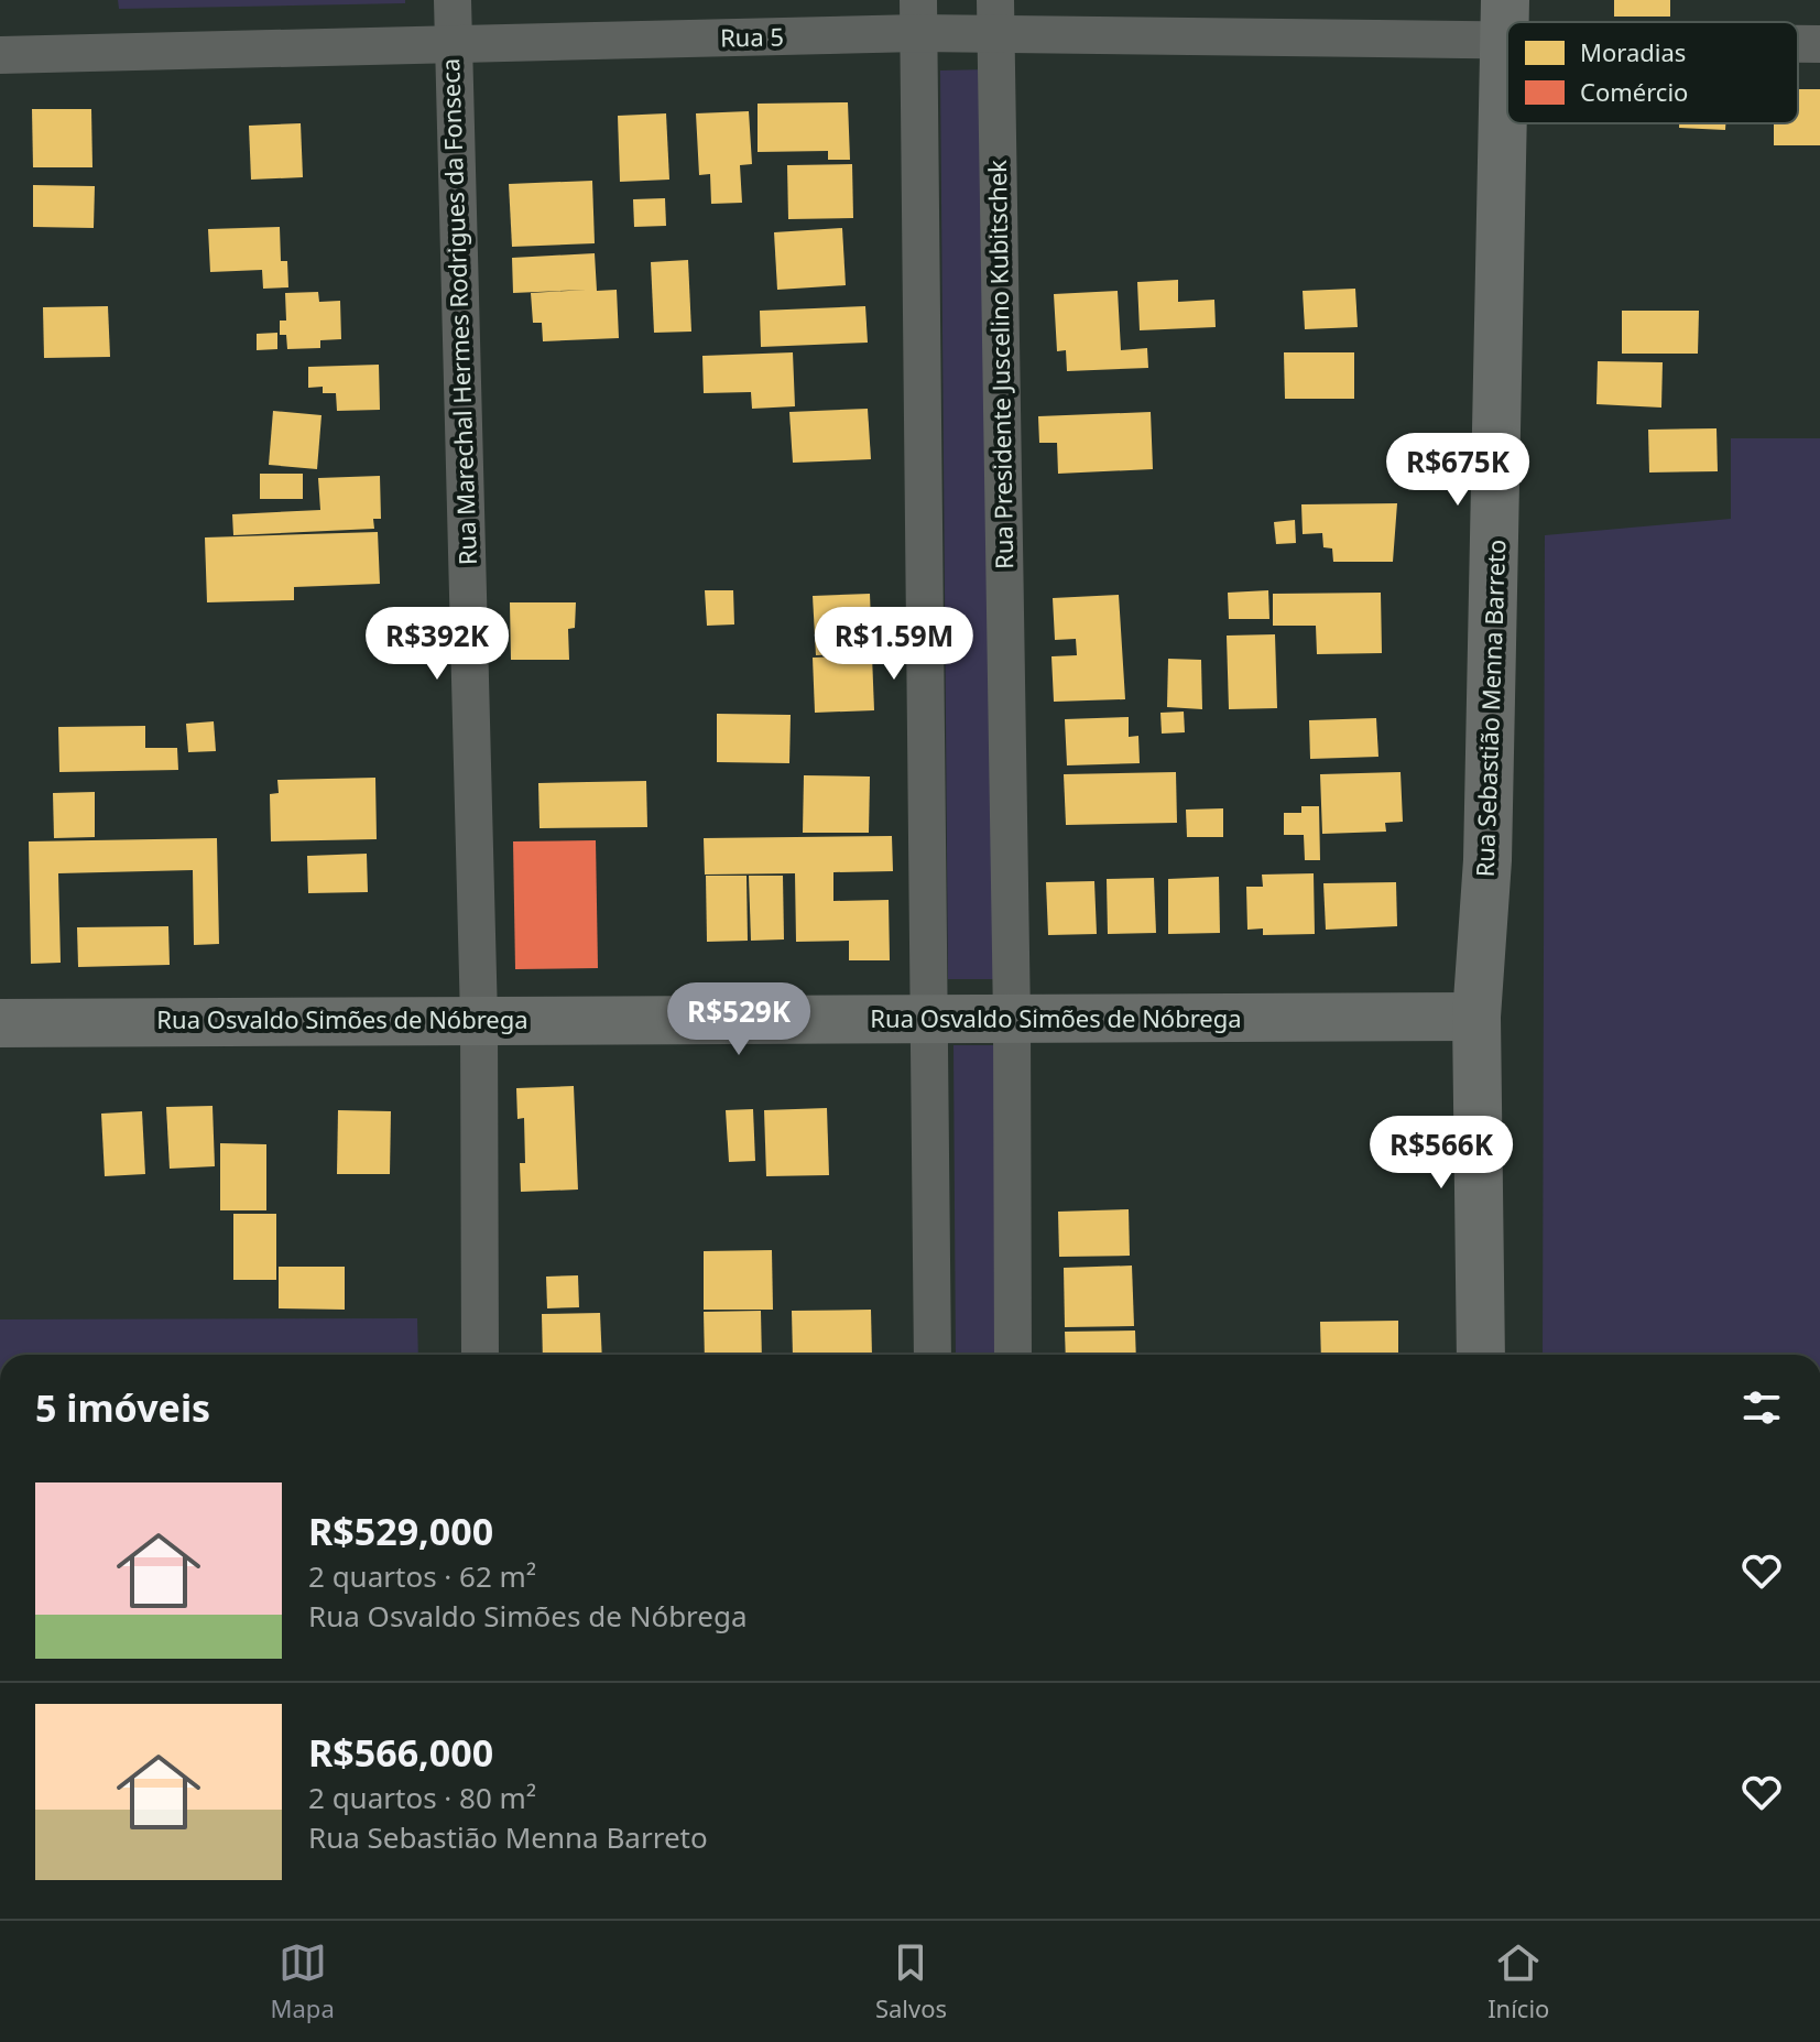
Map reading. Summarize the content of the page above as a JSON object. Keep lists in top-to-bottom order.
{
  "streets": {
    "main road": ["Rua Sebastião Menna Barreto", "Rua Osvaldo Simões de Nóbrega"],
    "street": ["Rua 5", "Rua Marechal Hermes Rodrigues da Fonseca", "Rua Presidente Juscelino Kubitschek"]
  },
  "crossings": [
    ["Rua 5", "Rua Marechal Hermes Rodrigues da Fonseca"],
    ["Rua 5", "Rua Presidente Juscelino Kubitschek"],
    ["Rua 5", "Rua Sebastião Menna Barreto"],
    ["Rua Marechal Hermes Rodrigues da Fonseca", "Rua Osvaldo Simões de Nóbrega"],
    ["Rua Presidente Juscelino Kubitschek", "Rua Osvaldo Simões de Nóbrega"],
    ["Rua Sebastião Menna Barreto", "Rua Osvaldo Simões de Nóbrega"]
  ],
  "legend": ["Moradias", "Comércio"],
  "page": {
    "price": [
      "R$675K",
      "R$392K",
      "R$1.59M",
      "R$529K",
      "R$566K"
    ],
    "heading": "5 imóveis",
    "list": [
      {
        "name": "R$529,000",
        "note": "2 quartos · 62 m² · Rua Osvaldo Simões de Nóbrega"
      },
      {
        "name": "R$566,000",
        "note": "2 quartos · 80 m² · Rua Sebastião Menna Barreto"
      }
    ],
    "tabs": ["Mapa", "Salvos", "Início"]
  }
}
